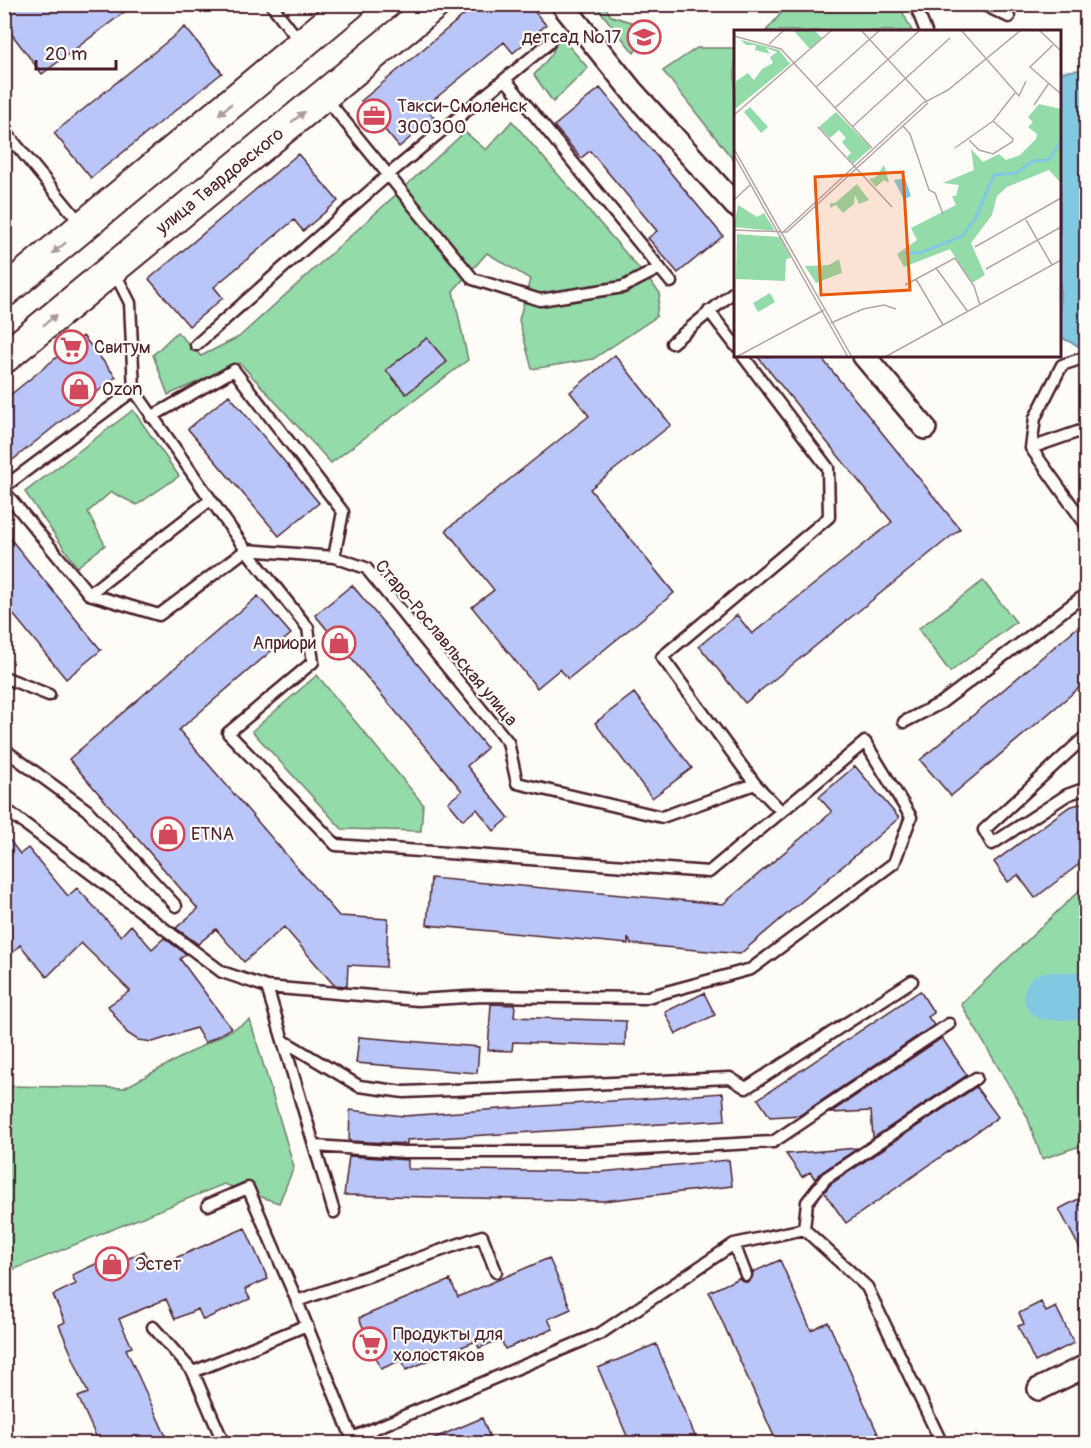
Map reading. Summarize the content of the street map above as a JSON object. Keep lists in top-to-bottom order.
{
  "streets": {
    "street": ["улица Твардовского"],
    "lane": ["Старо-Рославльская улица"]
  },
  "places": {
    "school or university": ["детсад №17"],
    "office": ["Такси-Смоленск 300300"],
    "supermarket": ["Свитум", "Продукты для холостяков"],
    "shop": [
      "Ozon",
      "Априори",
      "ETNA",
      "Эстет"
    ]
  },
  "scale_bar": "20 m"
}
